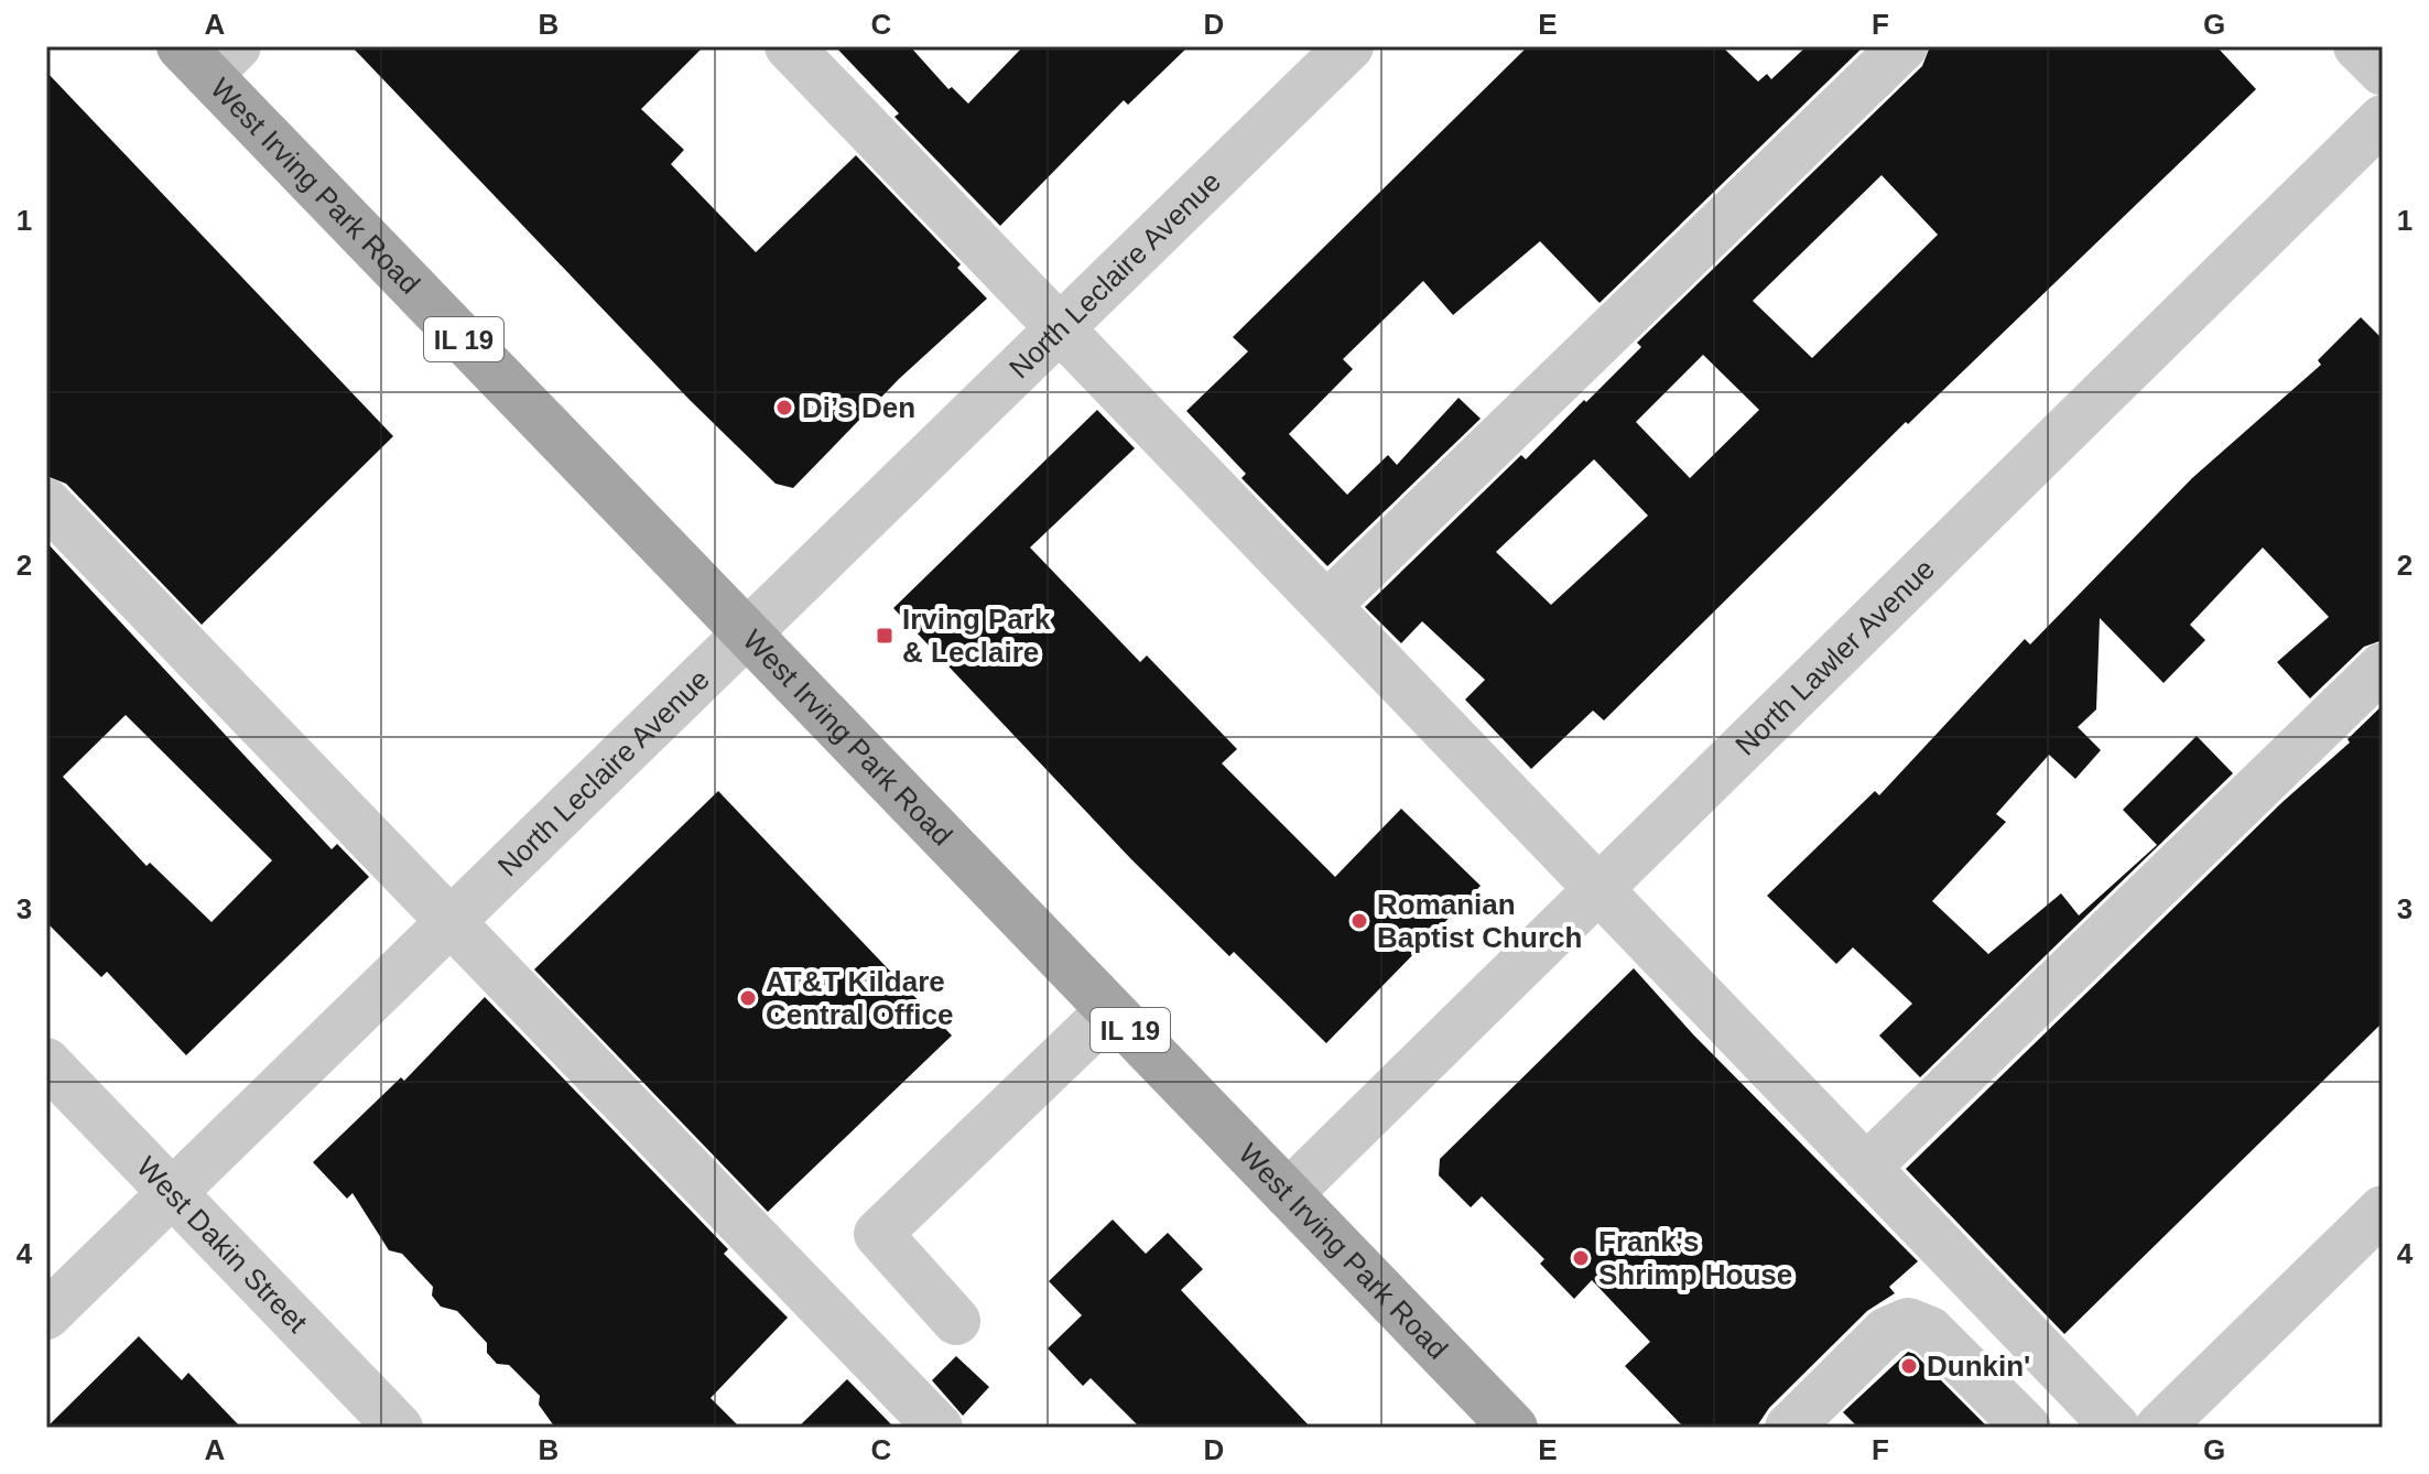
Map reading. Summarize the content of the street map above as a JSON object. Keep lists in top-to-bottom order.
{
  "streets": {
    "main road": ["West Irving Park Road", "IL 19"],
    "street": ["North Leclaire Avenue", "North Lawler Avenue", "West Dakin Street"]
  },
  "crossings": [
    ["West Irving Park Road", "North Leclaire Avenue"],
    ["West Irving Park Road", "North Lawler Avenue"],
    ["North Leclaire Avenue", "West Dakin Street"]
  ],
  "places": {
    "other": [
      "Di’s Den",
      "Romanian Baptist Church",
      "AT&T Kildare Central Office",
      "Frank's Shrimp House",
      "Dunkin'"
    ],
    "transit": ["Irving Park & Leclaire"]
  },
  "grid": {
    "columns": [
      "A",
      "B",
      "C",
      "D",
      "E",
      "F",
      "G"
    ],
    "rows": [
      "1",
      "2",
      "3",
      "4"
    ]
  }
}
